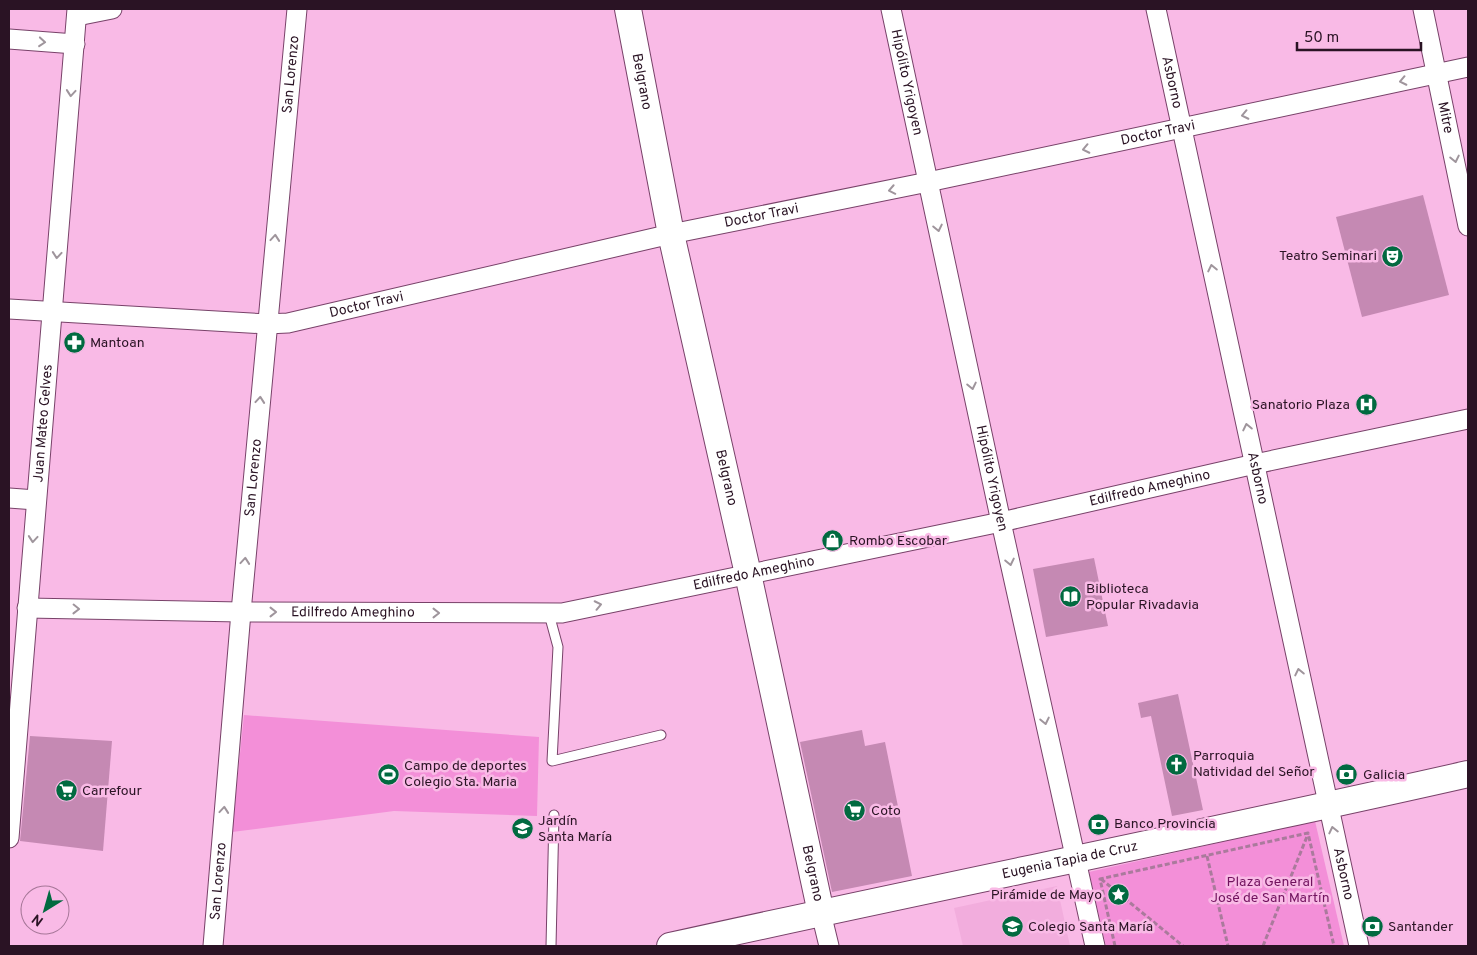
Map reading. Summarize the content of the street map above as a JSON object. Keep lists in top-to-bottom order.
{
  "streets": {
    "main road": ["Belgrano", "Eugenia Tapia de Cruz"],
    "street": [
      "San Lorenzo",
      "Hipólito Yrigoyen",
      "Asborno",
      "Mitre",
      "Doctor Travi",
      "Juan Mateo Gelves",
      "Edilfredo Ameghino"
    ]
  },
  "crossings": [
    ["San Lorenzo", "Doctor Travi"],
    ["San Lorenzo", "Edilfredo Ameghino"],
    ["Belgrano", "Doctor Travi"],
    ["Belgrano", "Edilfredo Ameghino"],
    ["Belgrano", "Eugenia Tapia de Cruz"],
    ["Hipólito Yrigoyen", "Doctor Travi"],
    ["Hipólito Yrigoyen", "Edilfredo Ameghino"],
    ["Hipólito Yrigoyen", "Eugenia Tapia de Cruz"],
    ["Asborno", "Doctor Travi"],
    ["Asborno", "Edilfredo Ameghino"],
    ["Asborno", "Eugenia Tapia de Cruz"],
    ["Mitre", "Doctor Travi"],
    ["Doctor Travi", "Juan Mateo Gelves"],
    ["Juan Mateo Gelves", "Edilfredo Ameghino"]
  ],
  "one_way": [
    "San Lorenzo",
    "Hipólito Yrigoyen",
    "Asborno",
    "Mitre",
    "Doctor Travi",
    "Juan Mateo Gelves",
    "Edilfredo Ameghino"
  ],
  "parks": ["Plaza General José de San Martín"],
  "places": {
    "theatre": ["Teatro Seminari"],
    "pharmacy": ["Mantoan"],
    "hospital": ["Sanatorio Plaza"],
    "shop": ["Rombo Escobar"],
    "library": ["Biblioteca Popular Rivadavia"],
    "church": ["Parroquia Natividad del Señor"],
    "sports": ["Campo de deportes Colegio Sta. Maria"],
    "bank": ["Galicia", "Banco Provincia", "Santander"],
    "supermarket": ["Carrefour", "Coto"],
    "school or university": ["Jardín Santa María", "Colegio Santa María"],
    "place": ["Pirámide de Mayo"]
  },
  "scale_bar": "50 m",
  "north": "bottom left"
}
